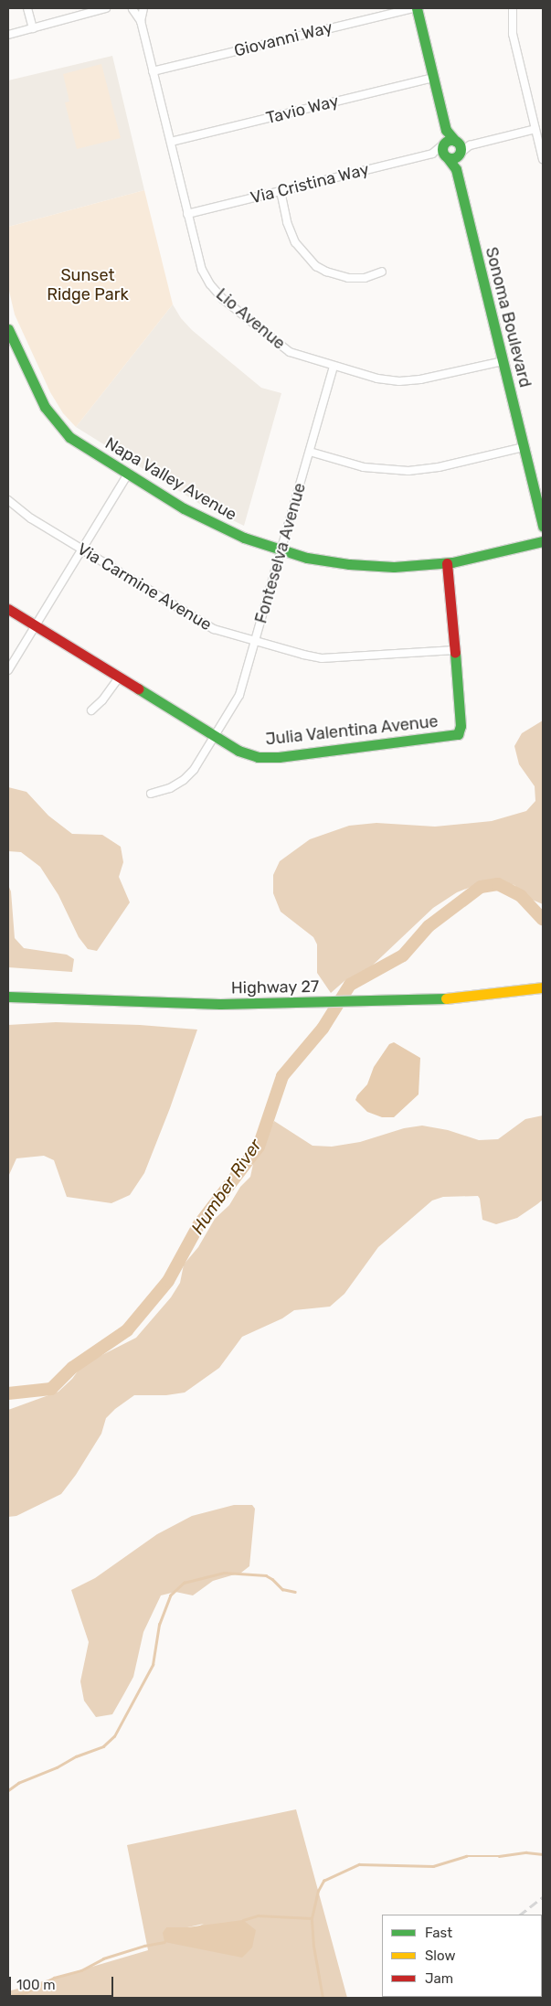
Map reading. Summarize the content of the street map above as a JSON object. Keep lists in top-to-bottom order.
{
  "streets": {
    "street": [
      "Giovanni Way",
      "Tavio Way",
      "Via Cristina Way",
      "Sonoma Boulevard",
      "Lio Avenue",
      "Napa Valley Avenue",
      "Fonteselva Avenue",
      "Via Carmine Avenue",
      "Julia Valentina Avenue",
      "Highway 27"
    ]
  },
  "crossings": [
    ["Giovanni Way", "Lio Avenue"],
    ["Tavio Way", "Lio Avenue"],
    ["Via Cristina Way", "Sonoma Boulevard"],
    ["Via Cristina Way", "Lio Avenue"],
    ["Sonoma Boulevard", "Lio Avenue"],
    ["Lio Avenue", "Fonteselva Avenue"],
    ["Napa Valley Avenue", "Fonteselva Avenue"],
    ["Napa Valley Avenue", "Julia Valentina Avenue"],
    ["Fonteselva Avenue", "Via Carmine Avenue"],
    ["Fonteselva Avenue", "Julia Valentina Avenue"],
    ["Via Carmine Avenue", "Julia Valentina Avenue"]
  ],
  "water": ["Humber River"],
  "parks": ["Sunset Ridge Park"],
  "legend": ["Fast", "Slow", "Jam"],
  "scale_bar": "100 m"
}
